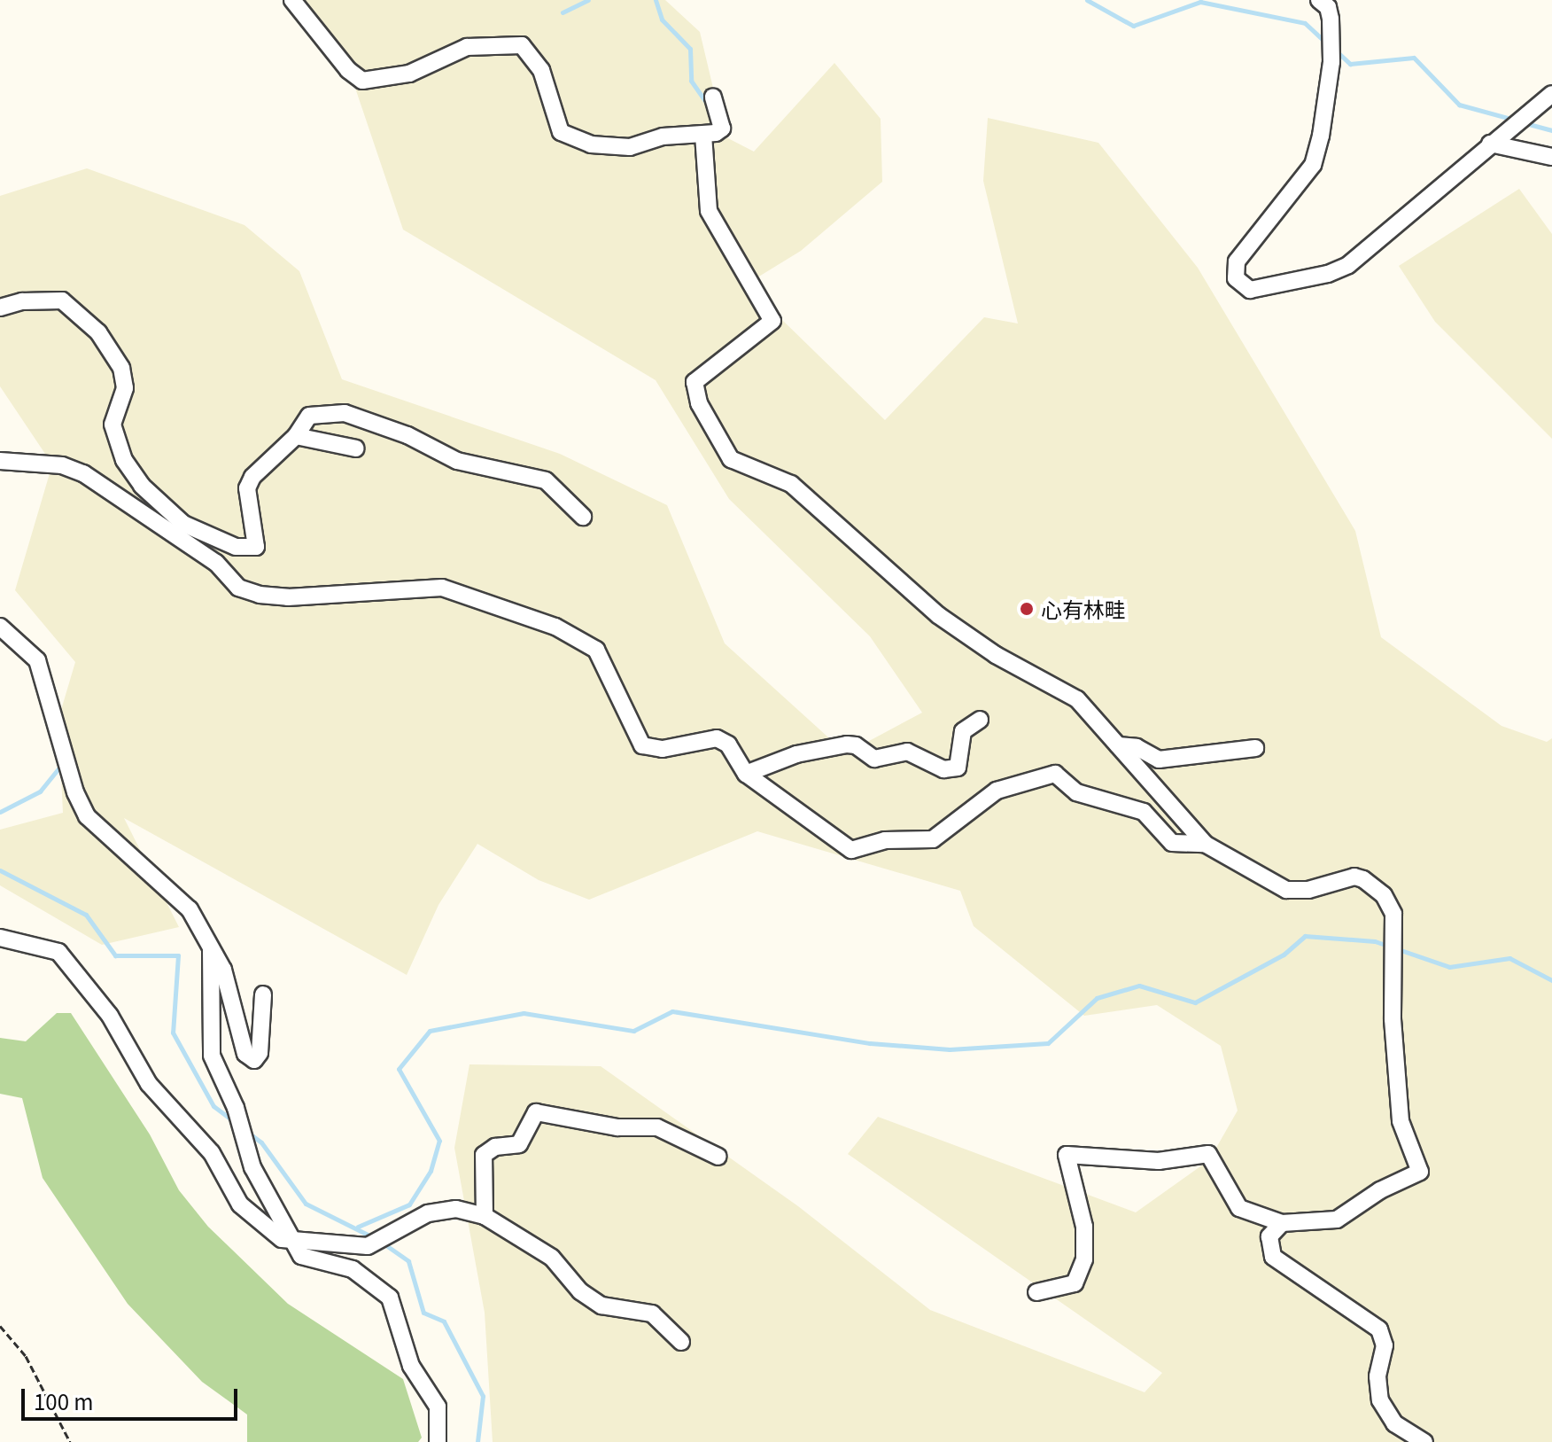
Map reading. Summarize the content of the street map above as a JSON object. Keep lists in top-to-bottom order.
{
  "places": ["心有林畦"],
  "scale_bar": "100 m"
}
